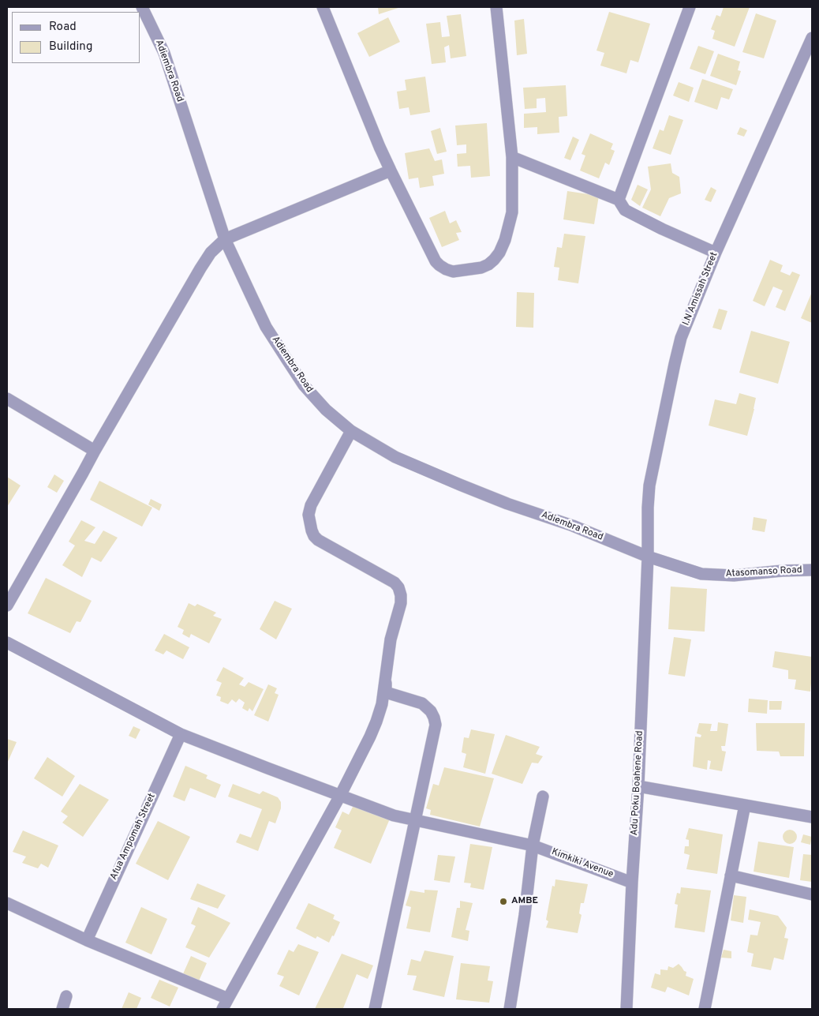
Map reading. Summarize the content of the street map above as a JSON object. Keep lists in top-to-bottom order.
{
  "streets": {
    "street": [
      "Adiembra Road",
      "I.N Amissah Street",
      "Atasomanso Road",
      "Adu Poku Boahene Road",
      "Afua Ampomah Street",
      "Kimkiki Avenue"
    ]
  },
  "crossings": [
    ["Adiembra Road", "I.N Amissah Street"],
    ["Adiembra Road", "Atasomanso Road"],
    ["Adiembra Road", "Adu Poku Boahene Road"],
    ["I.N Amissah Street", "Atasomanso Road"],
    ["I.N Amissah Street", "Adu Poku Boahene Road"],
    ["Atasomanso Road", "Adu Poku Boahene Road"],
    ["Adu Poku Boahene Road", "Kimkiki Avenue"],
    ["Afua Ampomah Street", "Kimkiki Avenue"]
  ],
  "places": ["AMBE"],
  "legend": ["Road", "Building"]
}
